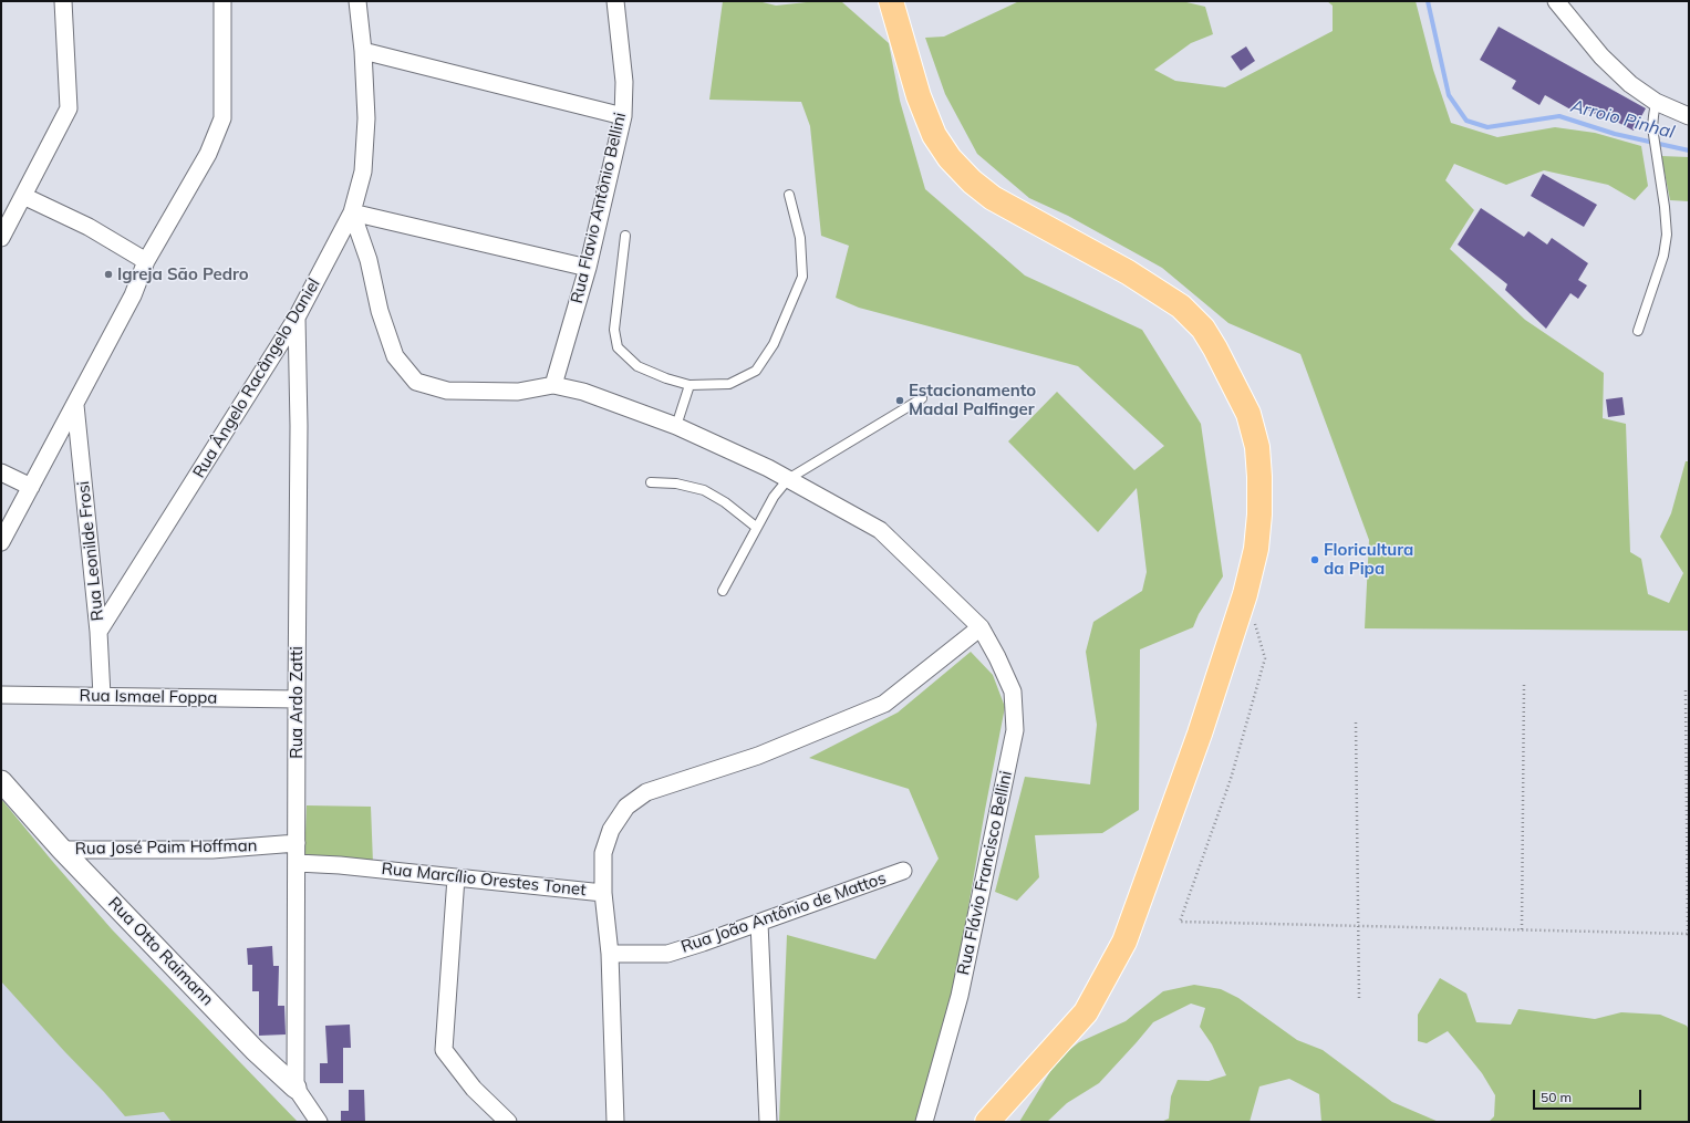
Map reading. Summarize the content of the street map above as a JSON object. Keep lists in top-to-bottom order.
{
  "streets": {
    "street": [
      "Rua Flavio Antônio Bellini",
      "Rua Ângelo Racângelo Daniel",
      "Rua Leonilde Frosi",
      "Rua Ismael Foppa",
      "Rua Ardo Zatti",
      "Rua José Paim Hoffman",
      "Rua Flávio Francisco Bellini",
      "Rua Marcílio Orestes Tonet",
      "Rua João Antônio de Mattos",
      "Rua Otto Raimann"
    ]
  },
  "crossings": [
    ["Rua Flavio Antônio Bellini", "Rua Flávio Francisco Bellini"],
    ["Rua Ângelo Racângelo Daniel", "Rua Leonilde Frosi"],
    ["Rua Ângelo Racângelo Daniel", "Rua Ardo Zatti"],
    ["Rua Leonilde Frosi", "Rua Ismael Foppa"],
    ["Rua Ismael Foppa", "Rua Ardo Zatti"],
    ["Rua Ardo Zatti", "Rua José Paim Hoffman"],
    ["Rua Ardo Zatti", "Rua Marcílio Orestes Tonet"],
    ["Rua Ardo Zatti", "Rua Otto Raimann"],
    ["Rua José Paim Hoffman", "Rua Otto Raimann"],
    ["Rua Flávio Francisco Bellini", "Rua Marcílio Orestes Tonet"]
  ],
  "water": ["Arroio Pinhal"],
  "places": ["Igreja São Pedro", "Estacionamento Madal Palfinger", "Floricultura da Pipa"],
  "scale_bar": "50 m"
}
